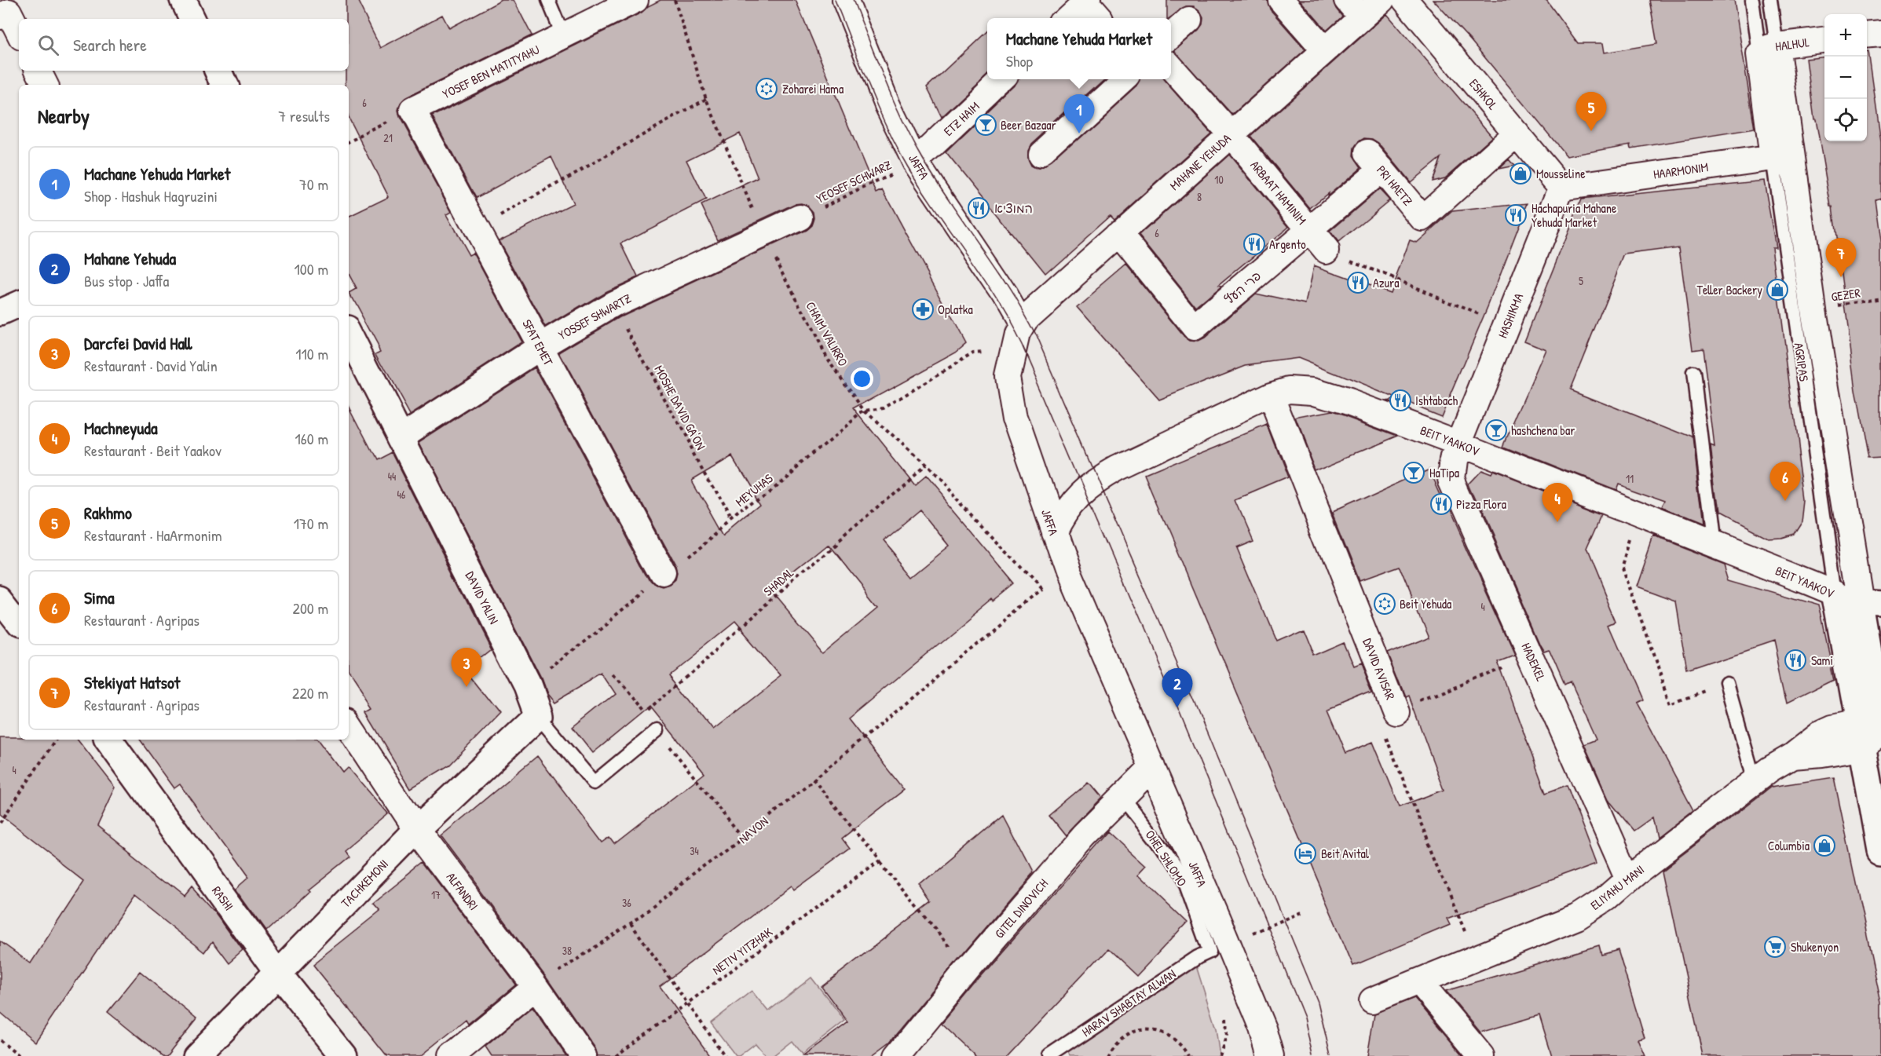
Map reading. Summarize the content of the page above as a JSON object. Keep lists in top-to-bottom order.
{
  "streets": {
    "street": [
      "HALHUL",
      "YOSEF BEN MATITYAHU",
      "ESHKOL",
      "ETZ HAIM",
      "MAHANE YEHUDA",
      "JAFFA",
      "HAARMONIM",
      "PRI HAETZ",
      "ARBAAT HAMINIM",
      "פרי העץ",
      "HASHIKMA",
      "YOSSEF SHWARTZ",
      "SFAT EMET",
      "AGRIPAS",
      "BEIT YAAKOV",
      "DAVID YALIN",
      "HADEKEL",
      "DAVID AVISAR",
      "TACHKEMONI",
      "ELIYAHU MANI",
      "ALFANDRI",
      "RASHI",
      "GITEL DINOVICH"
    ],
    "lane": ["OHEL SHLOMO", "HARAV SHABTAY ALWAN"],
    "path": [
      "YEOSEF SCHWARZ",
      "GEZER",
      "CHAIM VALIRRO",
      "MOSHE DAVID GA'ON",
      "MEYUHAS",
      "SHADAL",
      "NAVON",
      "NETIV YITZHAK"
    ]
  },
  "crossings": [
    ["HALHUL", "AGRIPAS"],
    ["YOSEF BEN MATITYAHU", "SFAT EMET"],
    ["ESHKOL", "HAARMONIM"],
    ["ESHKOL", "PRI HAETZ"],
    ["ESHKOL", "HASHIKMA"],
    ["ETZ HAIM", "JAFFA"],
    ["ETZ HAIM", "YEOSEF SCHWARZ"],
    ["MAHANE YEHUDA", "JAFFA"],
    ["MAHANE YEHUDA", "ARBAAT HAMINIM"],
    ["MAHANE YEHUDA", "פרי העץ"],
    ["JAFFA", "YEOSEF SCHWARZ"],
    ["JAFFA", "BEIT YAAKOV"],
    ["JAFFA", "MEYUHAS"],
    ["JAFFA", "GITEL DINOVICH"],
    ["HAARMONIM", "HASHIKMA"],
    ["HAARMONIM", "AGRIPAS"],
    ["YEOSEF SCHWARZ", "YOSSEF SHWARTZ"],
    ["PRI HAETZ", "פרי העץ"],
    ["ARBAAT HAMINIM", "פרי העץ"],
    ["GEZER", "AGRIPAS"],
    ["HASHIKMA", "BEIT YAAKOV"],
    ["HASHIKMA", "HADEKEL"],
    ["YOSSEF SHWARTZ", "CHAIM VALIRRO"],
    ["YOSSEF SHWARTZ", "SFAT EMET"],
    ["YOSSEF SHWARTZ", "MOSHE DAVID GA'ON"],
    ["YOSSEF SHWARTZ", "DAVID YALIN"],
    ["CHAIM VALIRRO", "MEYUHAS"],
    ["CHAIM VALIRRO", "SHADAL"],
    ["CHAIM VALIRRO", "NAVON"],
    ["SFAT EMET", "MEYUHAS"],
    ["AGRIPAS", "BEIT YAAKOV"],
    ["AGRIPAS", "ELIYAHU MANI"],
    ["MOSHE DAVID GA'ON", "MEYUHAS"],
    ["BEIT YAAKOV", "HADEKEL"],
    ["BEIT YAAKOV", "DAVID AVISAR"],
    ["MEYUHAS", "DAVID YALIN"],
    ["DAVID YALIN", "TACHKEMONI"],
    ["HADEKEL", "ELIYAHU MANI"],
    ["DAVID AVISAR", "ELIYAHU MANI"],
    ["NAVON", "ALFANDRI"],
    ["OHEL SHLOMO", "GITEL DINOVICH"],
    ["OHEL SHLOMO", "HARAV SHABTAY ALWAN"],
    ["TACHKEMONI", "ALFANDRI"],
    ["TACHKEMONI", "RASHI"]
  ],
  "places": {
    "synagogue": ["Zoharei Hama", "Beit Yehuda"],
    "bar": ["Beer Bazaar", "hashchena bar", "HaTipa"],
    "shop": ["Mousseline", "Teller Backery", "Columbia"],
    "restaurant": [
      "המוציא",
      "Hachapuria Mahane Yehuda Market",
      "Argento",
      "Azura",
      "Ishtabach",
      "Pizza Flora",
      "Sami"
    ],
    "pharmacy": ["Oplatka"],
    "hotel": ["Beit Avital"],
    "supermarket": ["Shukenyon"]
  },
  "house_numbers": [
    "6",
    "21",
    "10",
    "8",
    "6",
    "5",
    "44",
    "11",
    "46",
    "4",
    "4",
    "34",
    "17",
    "36",
    "38"
  ],
  "page": {
    "map_buttons": ["+", "−"],
    "popup": ["Machane Yehuda Market", "Shop"],
    "search": "Search here",
    "heading": ["Nearby", "7 results"],
    "pins": [
      "5",
      "1",
      "7",
      "6",
      "4",
      "3",
      "2"
    ],
    "list": [
      {
        "mark": "1",
        "name": "Machane Yehuda Market",
        "note": "Shop · Hashuk Hagruzini",
        "value": "70 m"
      },
      {
        "mark": "2",
        "name": "Mahane Yehuda",
        "note": "Bus stop · Jaffa",
        "value": "100 m"
      },
      {
        "mark": "3",
        "name": "Darcfei David Hall",
        "note": "Restaurant · David Yalin",
        "value": "110 m"
      },
      {
        "mark": "4",
        "name": "Machneyuda",
        "note": "Restaurant · Beit Yaakov",
        "value": "160 m"
      },
      {
        "mark": "5",
        "name": "Rakhmo",
        "note": "Restaurant · HaArmonim",
        "value": "170 m"
      },
      {
        "mark": "6",
        "name": "Sima",
        "note": "Restaurant · Agripas",
        "value": "200 m"
      },
      {
        "mark": "7",
        "name": "Stekiyat Hatsot",
        "note": "Restaurant · Agripas",
        "value": "220 m"
      }
    ]
  }
}
